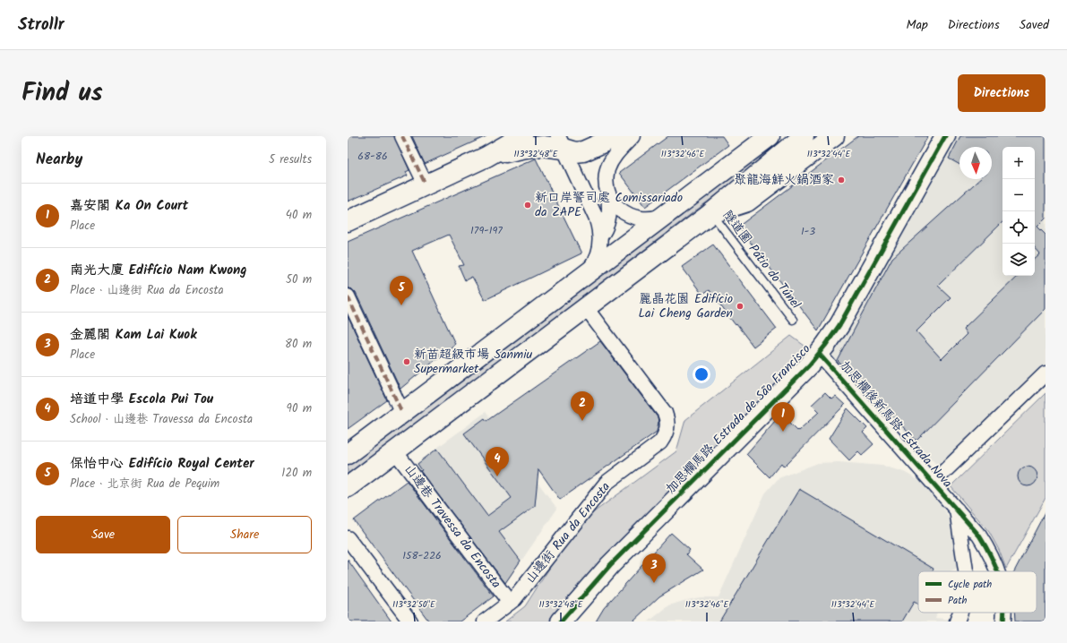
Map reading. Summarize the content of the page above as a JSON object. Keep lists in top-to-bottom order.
{
  "streets": {
    "street": [
      "加思欄馬路 Estrada de São Francisco",
      "加思欄後新馬路 Estrada Nova",
      "山邊巷 Travessa da Encosta",
      "山邊街 Rua da Encosta"
    ],
    "lane": ["隧道圍 Pátio do Túnel"]
  },
  "crossings": [
    ["加思欄馬路 Estrada de São Francisco", "加思欄後新馬路 Estrada Nova"],
    ["山邊巷 Travessa da Encosta", "山邊街 Rua da Encosta"]
  ],
  "places": [
    "聚龍海鮮火鍋酒家",
    "新口岸警司處 Comissariado da ZAPE",
    "麗晶花園 Edifício Lai Cheng Garden",
    "新苗超級市場 Sanmiu Supermarket"
  ],
  "house_numbers": [
    "68-86",
    "179-197",
    "1-3",
    "158-226"
  ],
  "legend": ["Cycle path", "Path"],
  "north": "bottom",
  "page": {
    "header": "Strollr",
    "nav": ["Map", "Directions", "Saved"],
    "title": "Find us",
    "buttons": [
      "Directions",
      ["Save", "Share"]
    ],
    "heading": ["Nearby", "5 results"],
    "map_buttons": ["+", "−"],
    "list": [
      {
        "mark": "1",
        "name": "嘉安閣 Ka On Court",
        "note": "Place",
        "value": "40 m"
      },
      {
        "mark": "2",
        "name": "南光大廈 Edifício Nam Kwong",
        "note": "Place · 山邊街 Rua da Encosta",
        "value": "50 m"
      },
      {
        "mark": "3",
        "name": "金麗閣 Kam Lai Kuok",
        "note": "Place",
        "value": "80 m"
      },
      {
        "mark": "4",
        "name": "培道中學 Escola Pui Tou",
        "note": "School · 山邊巷 Travessa da Encosta",
        "value": "90 m"
      },
      {
        "mark": "5",
        "name": "保怡中心 Edifício Royal Center",
        "note": "Place · 北京街 Rua de Pequim",
        "value": "120 m"
      }
    ],
    "pins": [
      "5",
      "2",
      "1",
      "4",
      "3"
    ]
  },
  "coordinates": [
    "113°32'48\"E",
    "113°32'46\"E",
    "113°32'44\"E",
    "113°32'50\"E"
  ]
}
